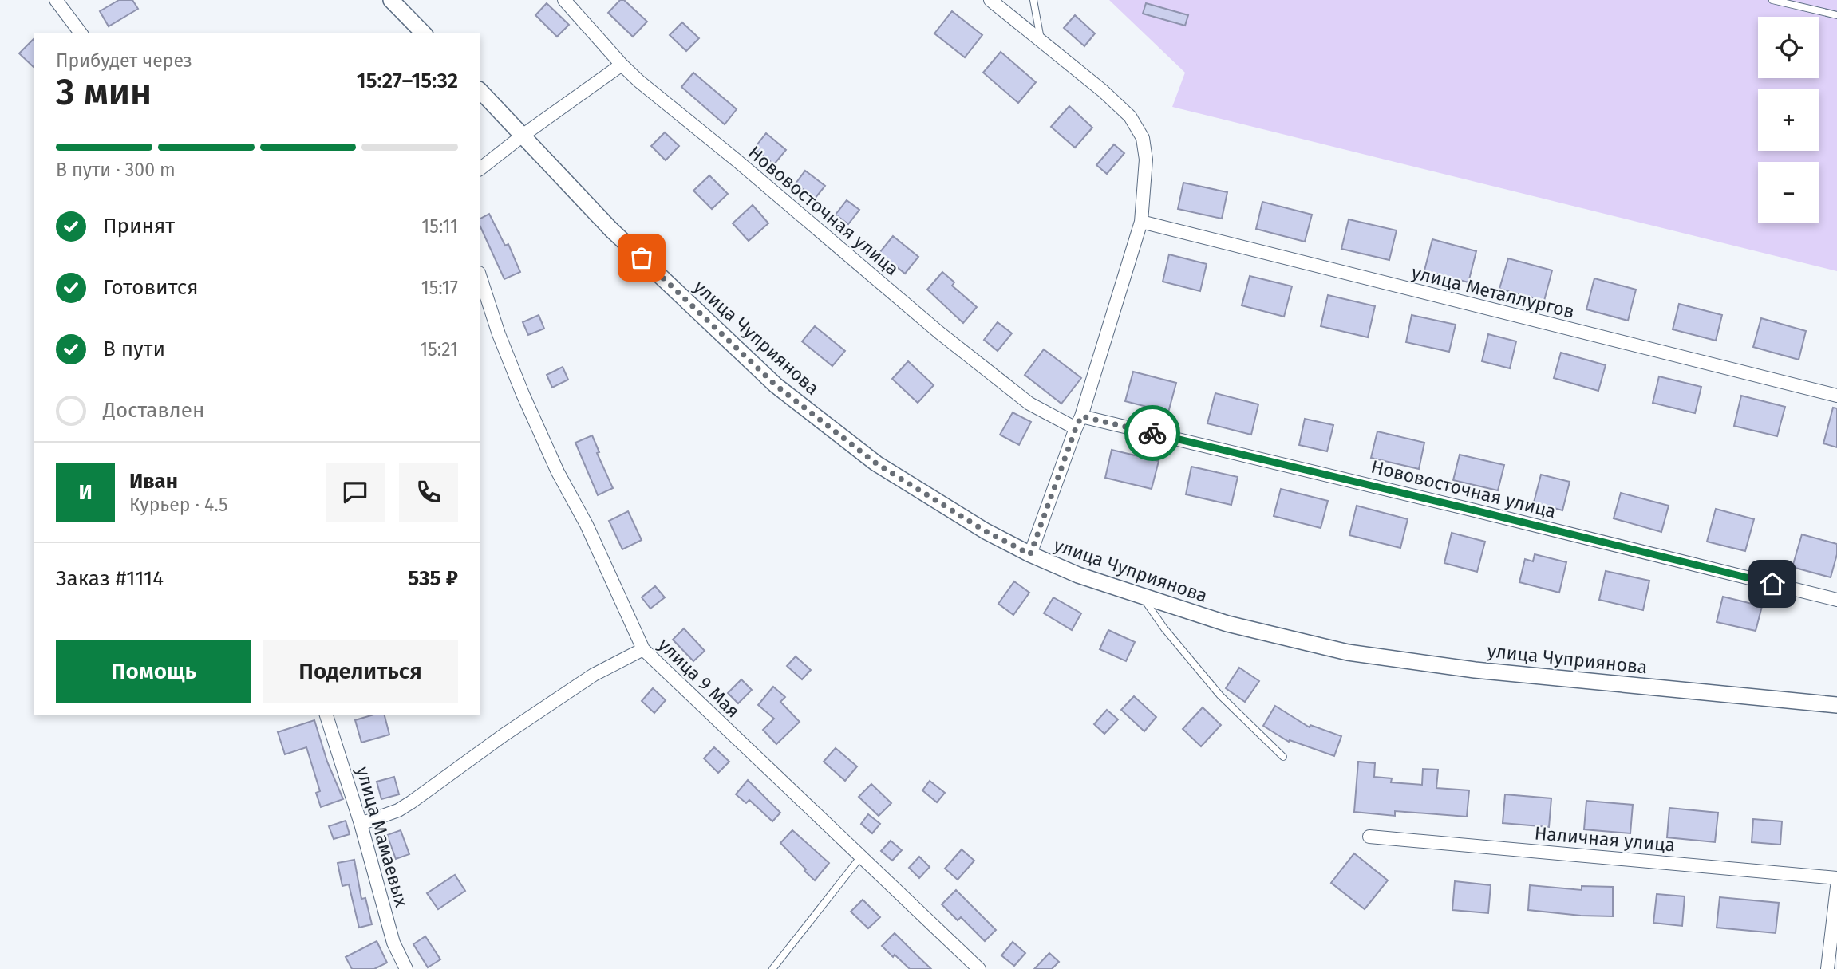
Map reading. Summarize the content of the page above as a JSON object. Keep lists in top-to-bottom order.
{
  "streets": {
    "street": [
      "Нововосточная улица",
      "улица Металлургов",
      "улица Чуприянова",
      "улица 9 Мая",
      "улица Мамаевых",
      "Наличная улица"
    ]
  },
  "page": {
    "map_buttons": ["+", "−"],
    "heading": ["3 мин", "Прибудет через", "15:27–15:32"],
    "panel": [
      "Иван",
      "Курьер · 4.5",
      "Заказ #1114",
      "535 ₽"
    ],
    "bar": "В пути · 300 m",
    "list": [
      ["Принят", "15:11"],
      ["Готовится", "15:17"],
      ["В пути", "15:21"],
      "Доставлен"
    ],
    "round": "И",
    "buttons": ["Помощь", "Поделиться"]
  }
}
